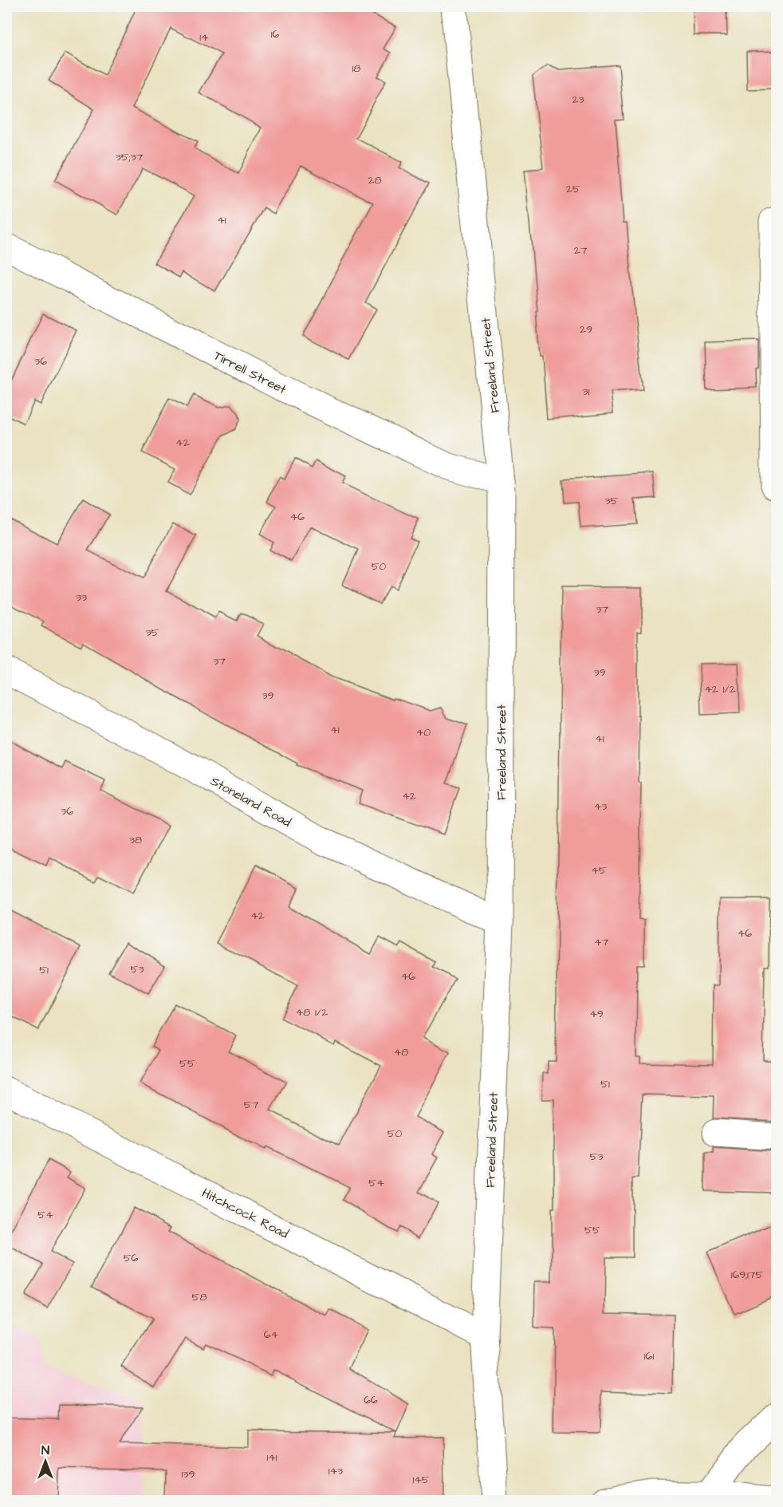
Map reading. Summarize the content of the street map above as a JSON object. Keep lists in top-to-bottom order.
{
  "streets": {
    "street": [
      "Freeland Street",
      "Tirrell Street",
      "Stoneland Road",
      "Hitchcock Road"
    ]
  },
  "crossings": [
    ["Freeland Street", "Tirrell Street"],
    ["Freeland Street", "Stoneland Road"],
    ["Freeland Street", "Hitchcock Road"]
  ],
  "house_numbers": [
    "16",
    "14",
    "18",
    "23",
    "35;37",
    "28",
    "25",
    "41",
    "27",
    "29",
    "36",
    "31",
    "42",
    "35",
    "46",
    "50",
    "33",
    "37",
    "35",
    "37",
    "39",
    "42 1/2",
    "39",
    "41",
    "40",
    "41",
    "42",
    "43",
    "36",
    "38",
    "45",
    "42",
    "46",
    "47",
    "53",
    "51",
    "46",
    "48 1/2",
    "49",
    "48",
    "55",
    "51",
    "57",
    "50",
    "53",
    "54",
    "54",
    "55",
    "56",
    "169;175",
    "58",
    "64",
    "161",
    "66",
    "141",
    "143",
    "139",
    "145"
  ],
  "north": "top"
}
